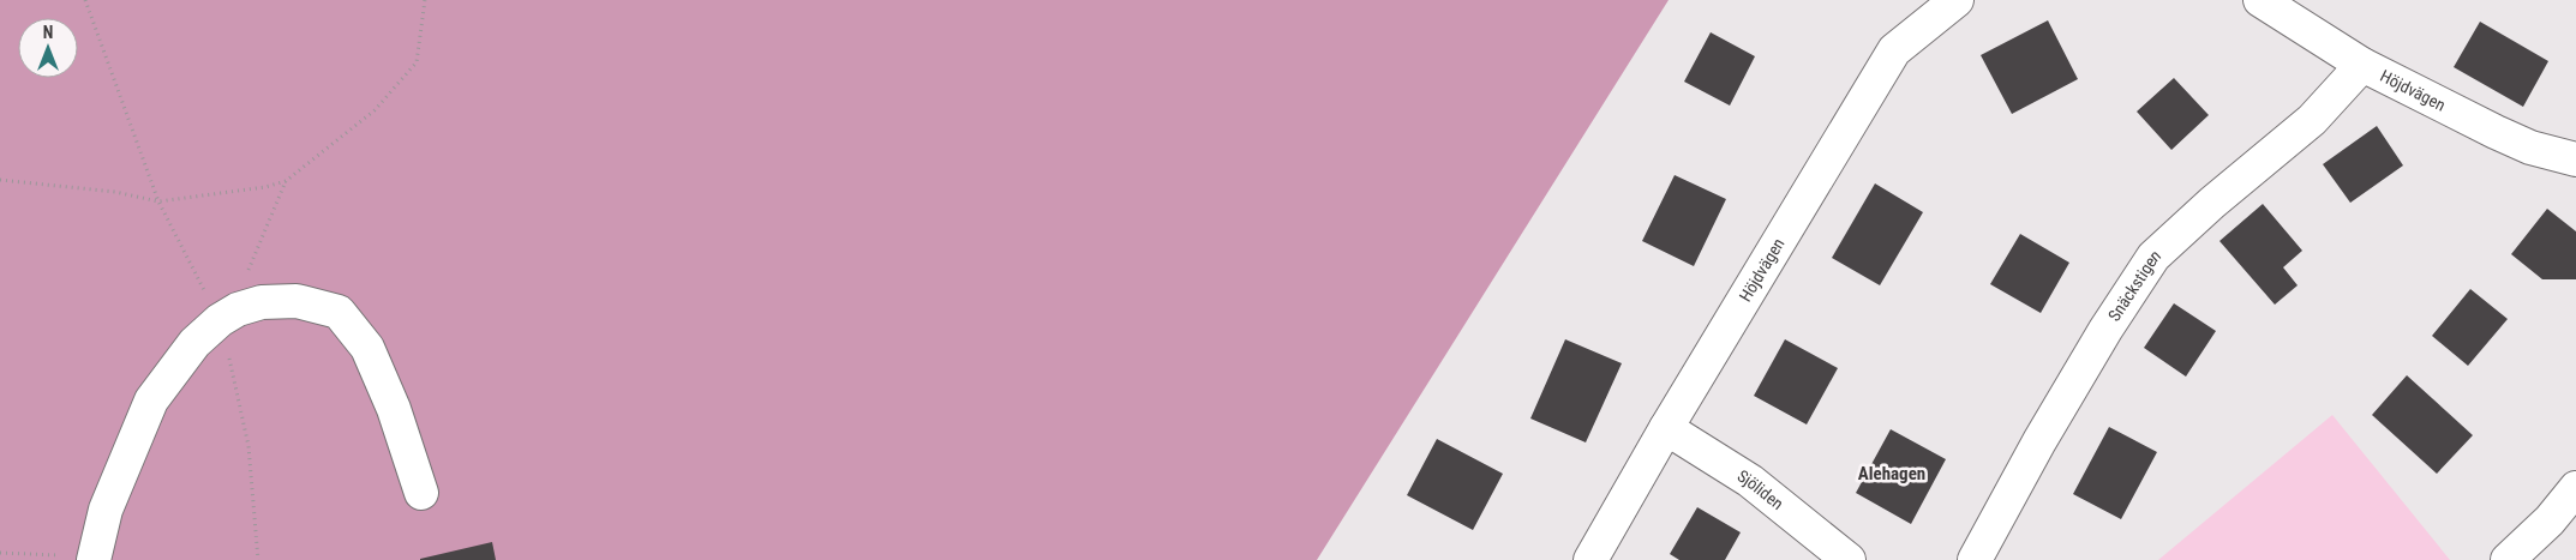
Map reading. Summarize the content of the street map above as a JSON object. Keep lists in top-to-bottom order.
{
  "streets": {
    "street": ["Höjdvägen", "Snäckstigen", "Sjöliden"]
  },
  "crossings": [
    ["Höjdvägen", "Snäckstigen"],
    ["Höjdvägen", "Sjöliden"]
  ],
  "districts": ["Alehagen"],
  "north": "top"
}
